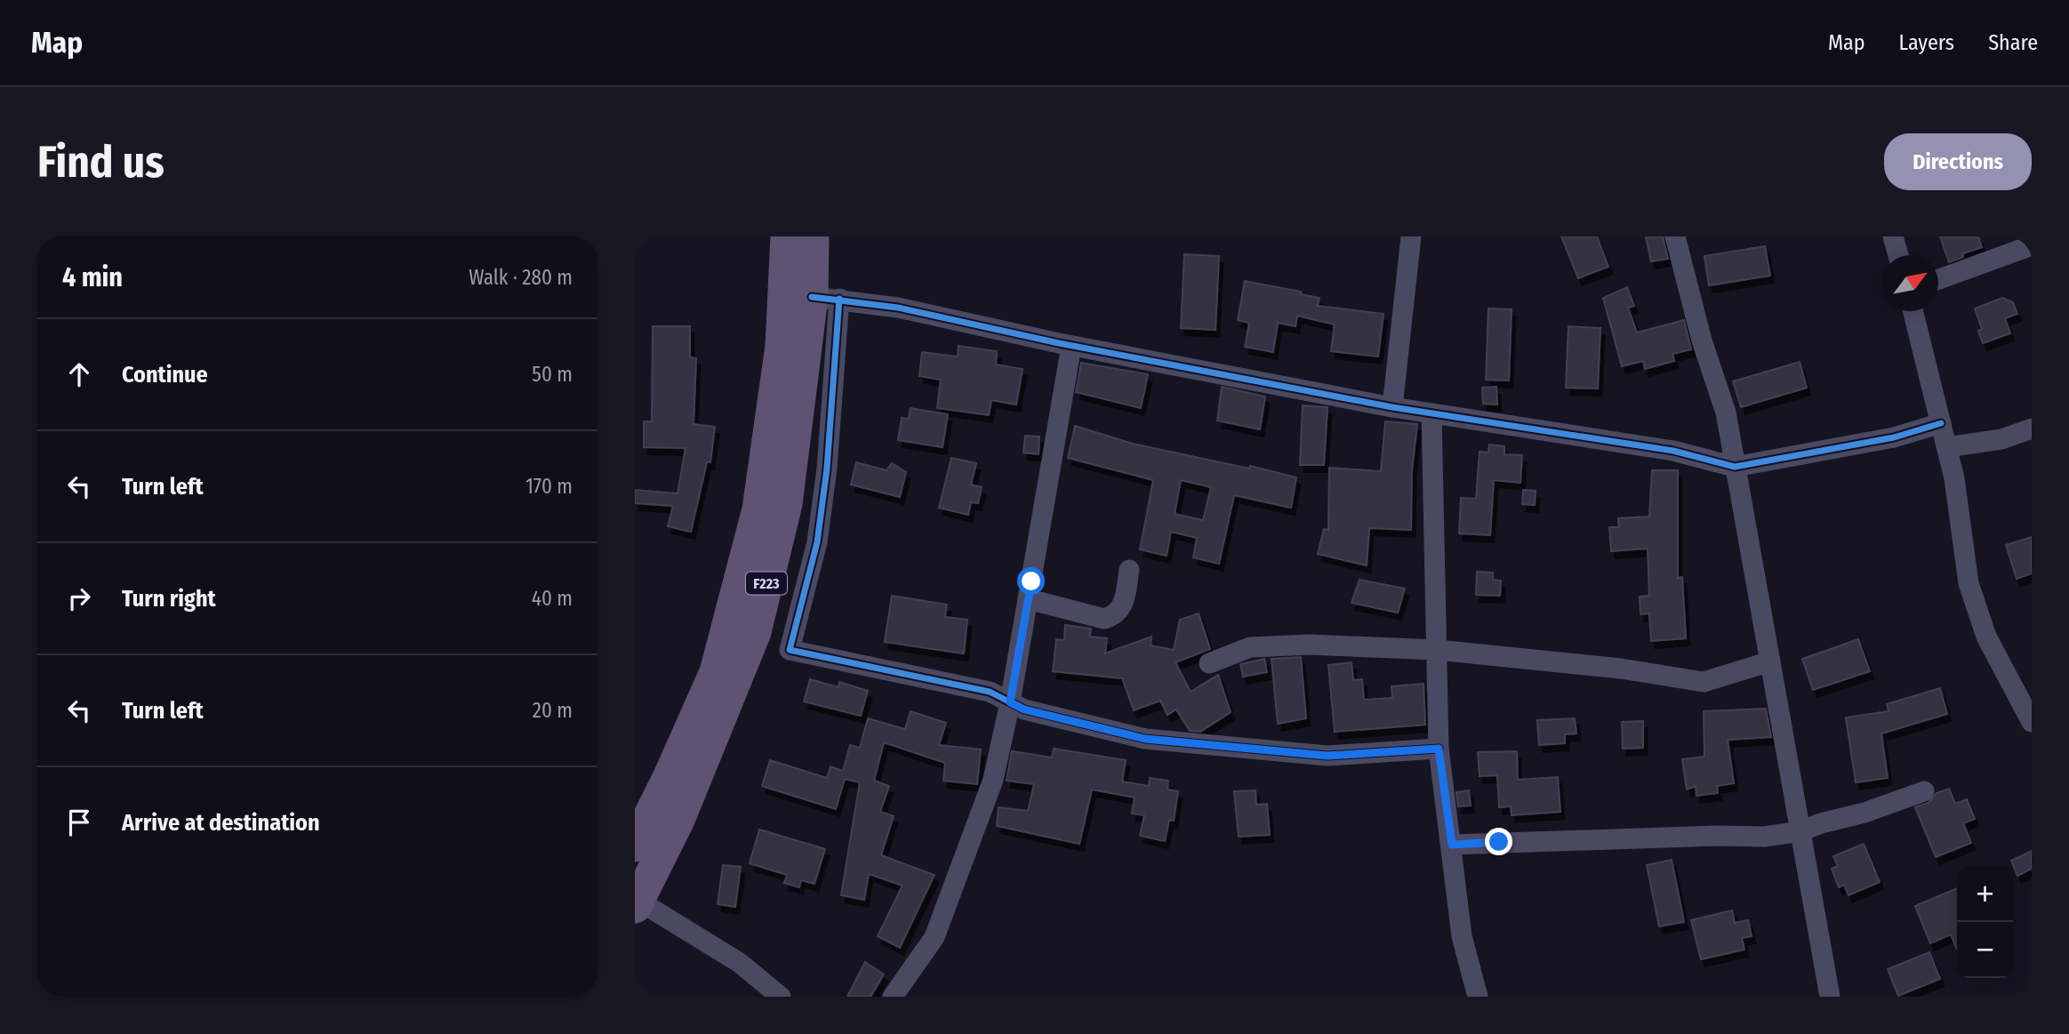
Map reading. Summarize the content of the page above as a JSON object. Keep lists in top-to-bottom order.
{
  "streets": {
    "main road": ["F223"]
  },
  "north": "top right",
  "page": {
    "header": "Map",
    "nav": ["Map", "Layers", "Share"],
    "buttons": "Directions",
    "title": "Find us",
    "heading": ["4 min", "Walk · 280 m"],
    "list": [
      ["Continue", "50 m"],
      ["Turn left", "170 m"],
      ["Turn right", "40 m"],
      ["Turn left", "20 m"],
      "Arrive at destination"
    ],
    "map_buttons": ["+", "−"]
  }
}
